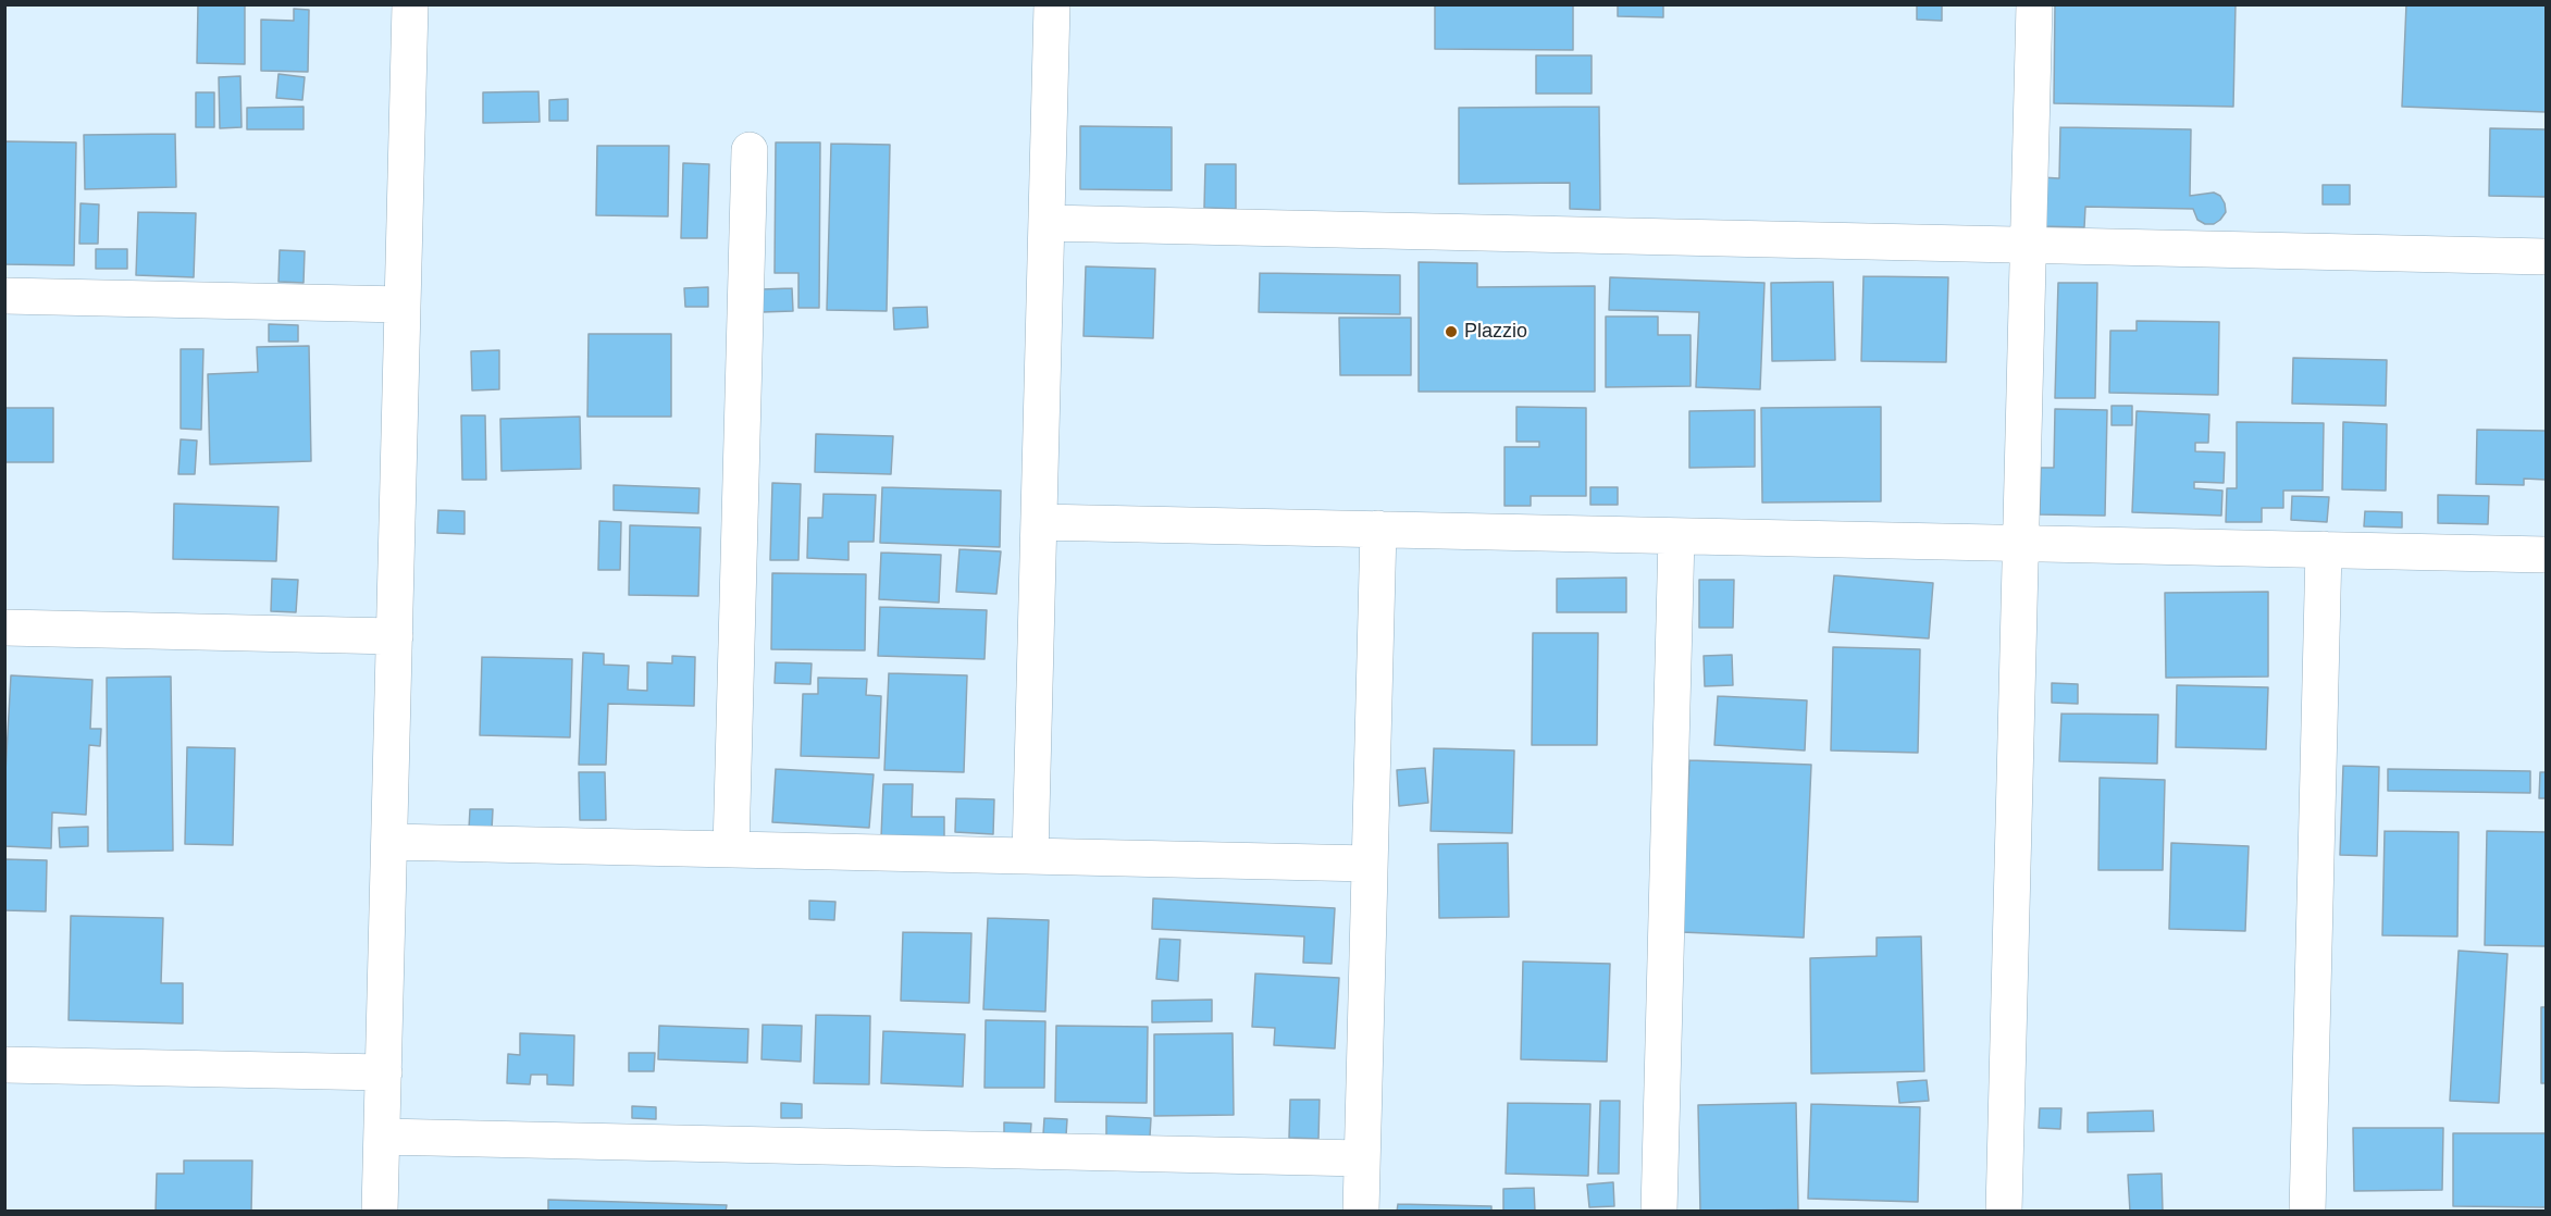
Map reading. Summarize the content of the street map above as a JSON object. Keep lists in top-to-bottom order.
{
  "places": ["Plazzio"]
}
